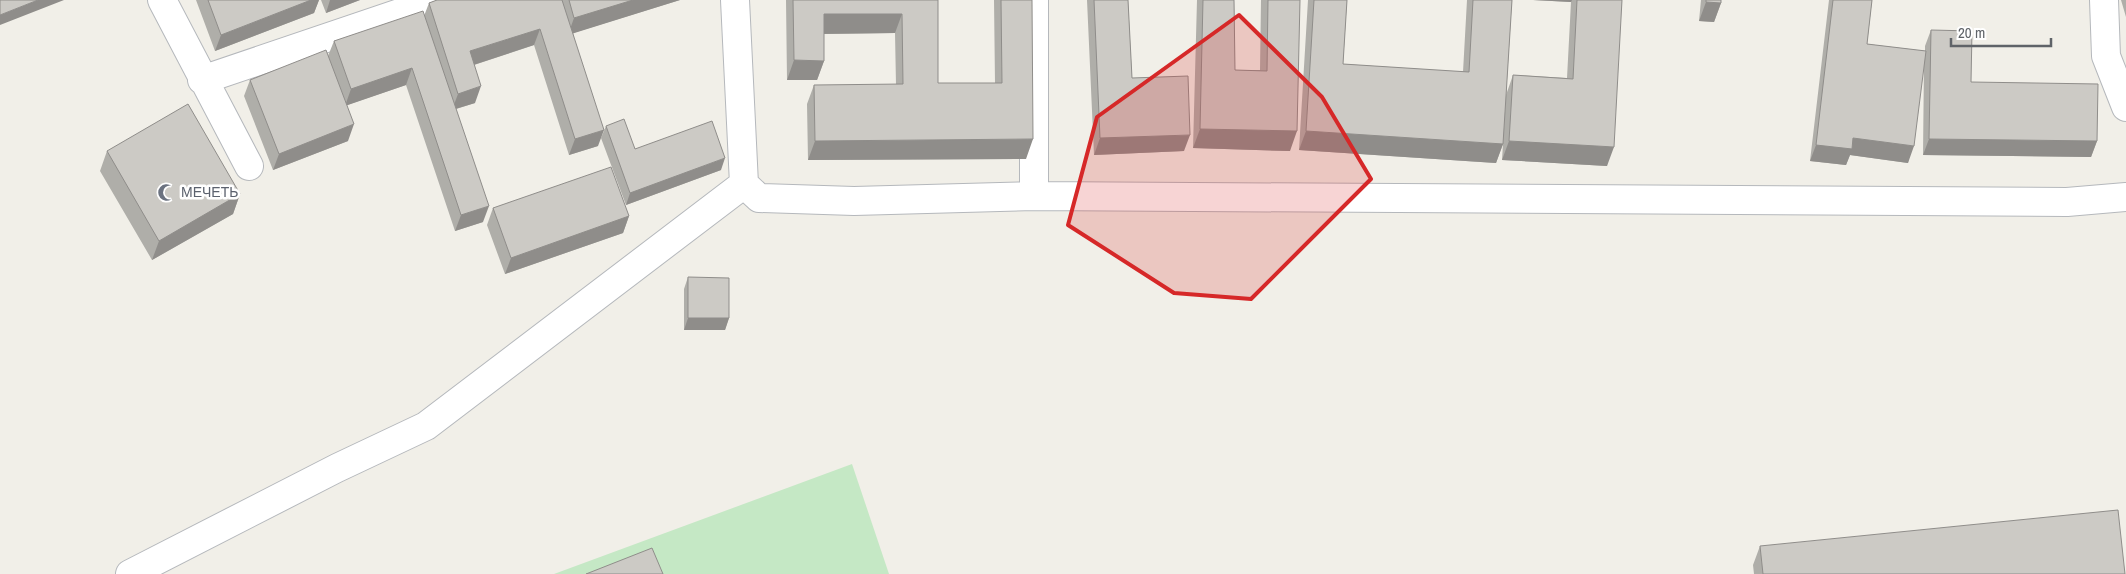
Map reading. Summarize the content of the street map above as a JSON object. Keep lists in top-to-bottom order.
{
  "places": {
    "mosque": ["МЕЧЕТЬ"]
  },
  "scale_bar": "20 m"
}
